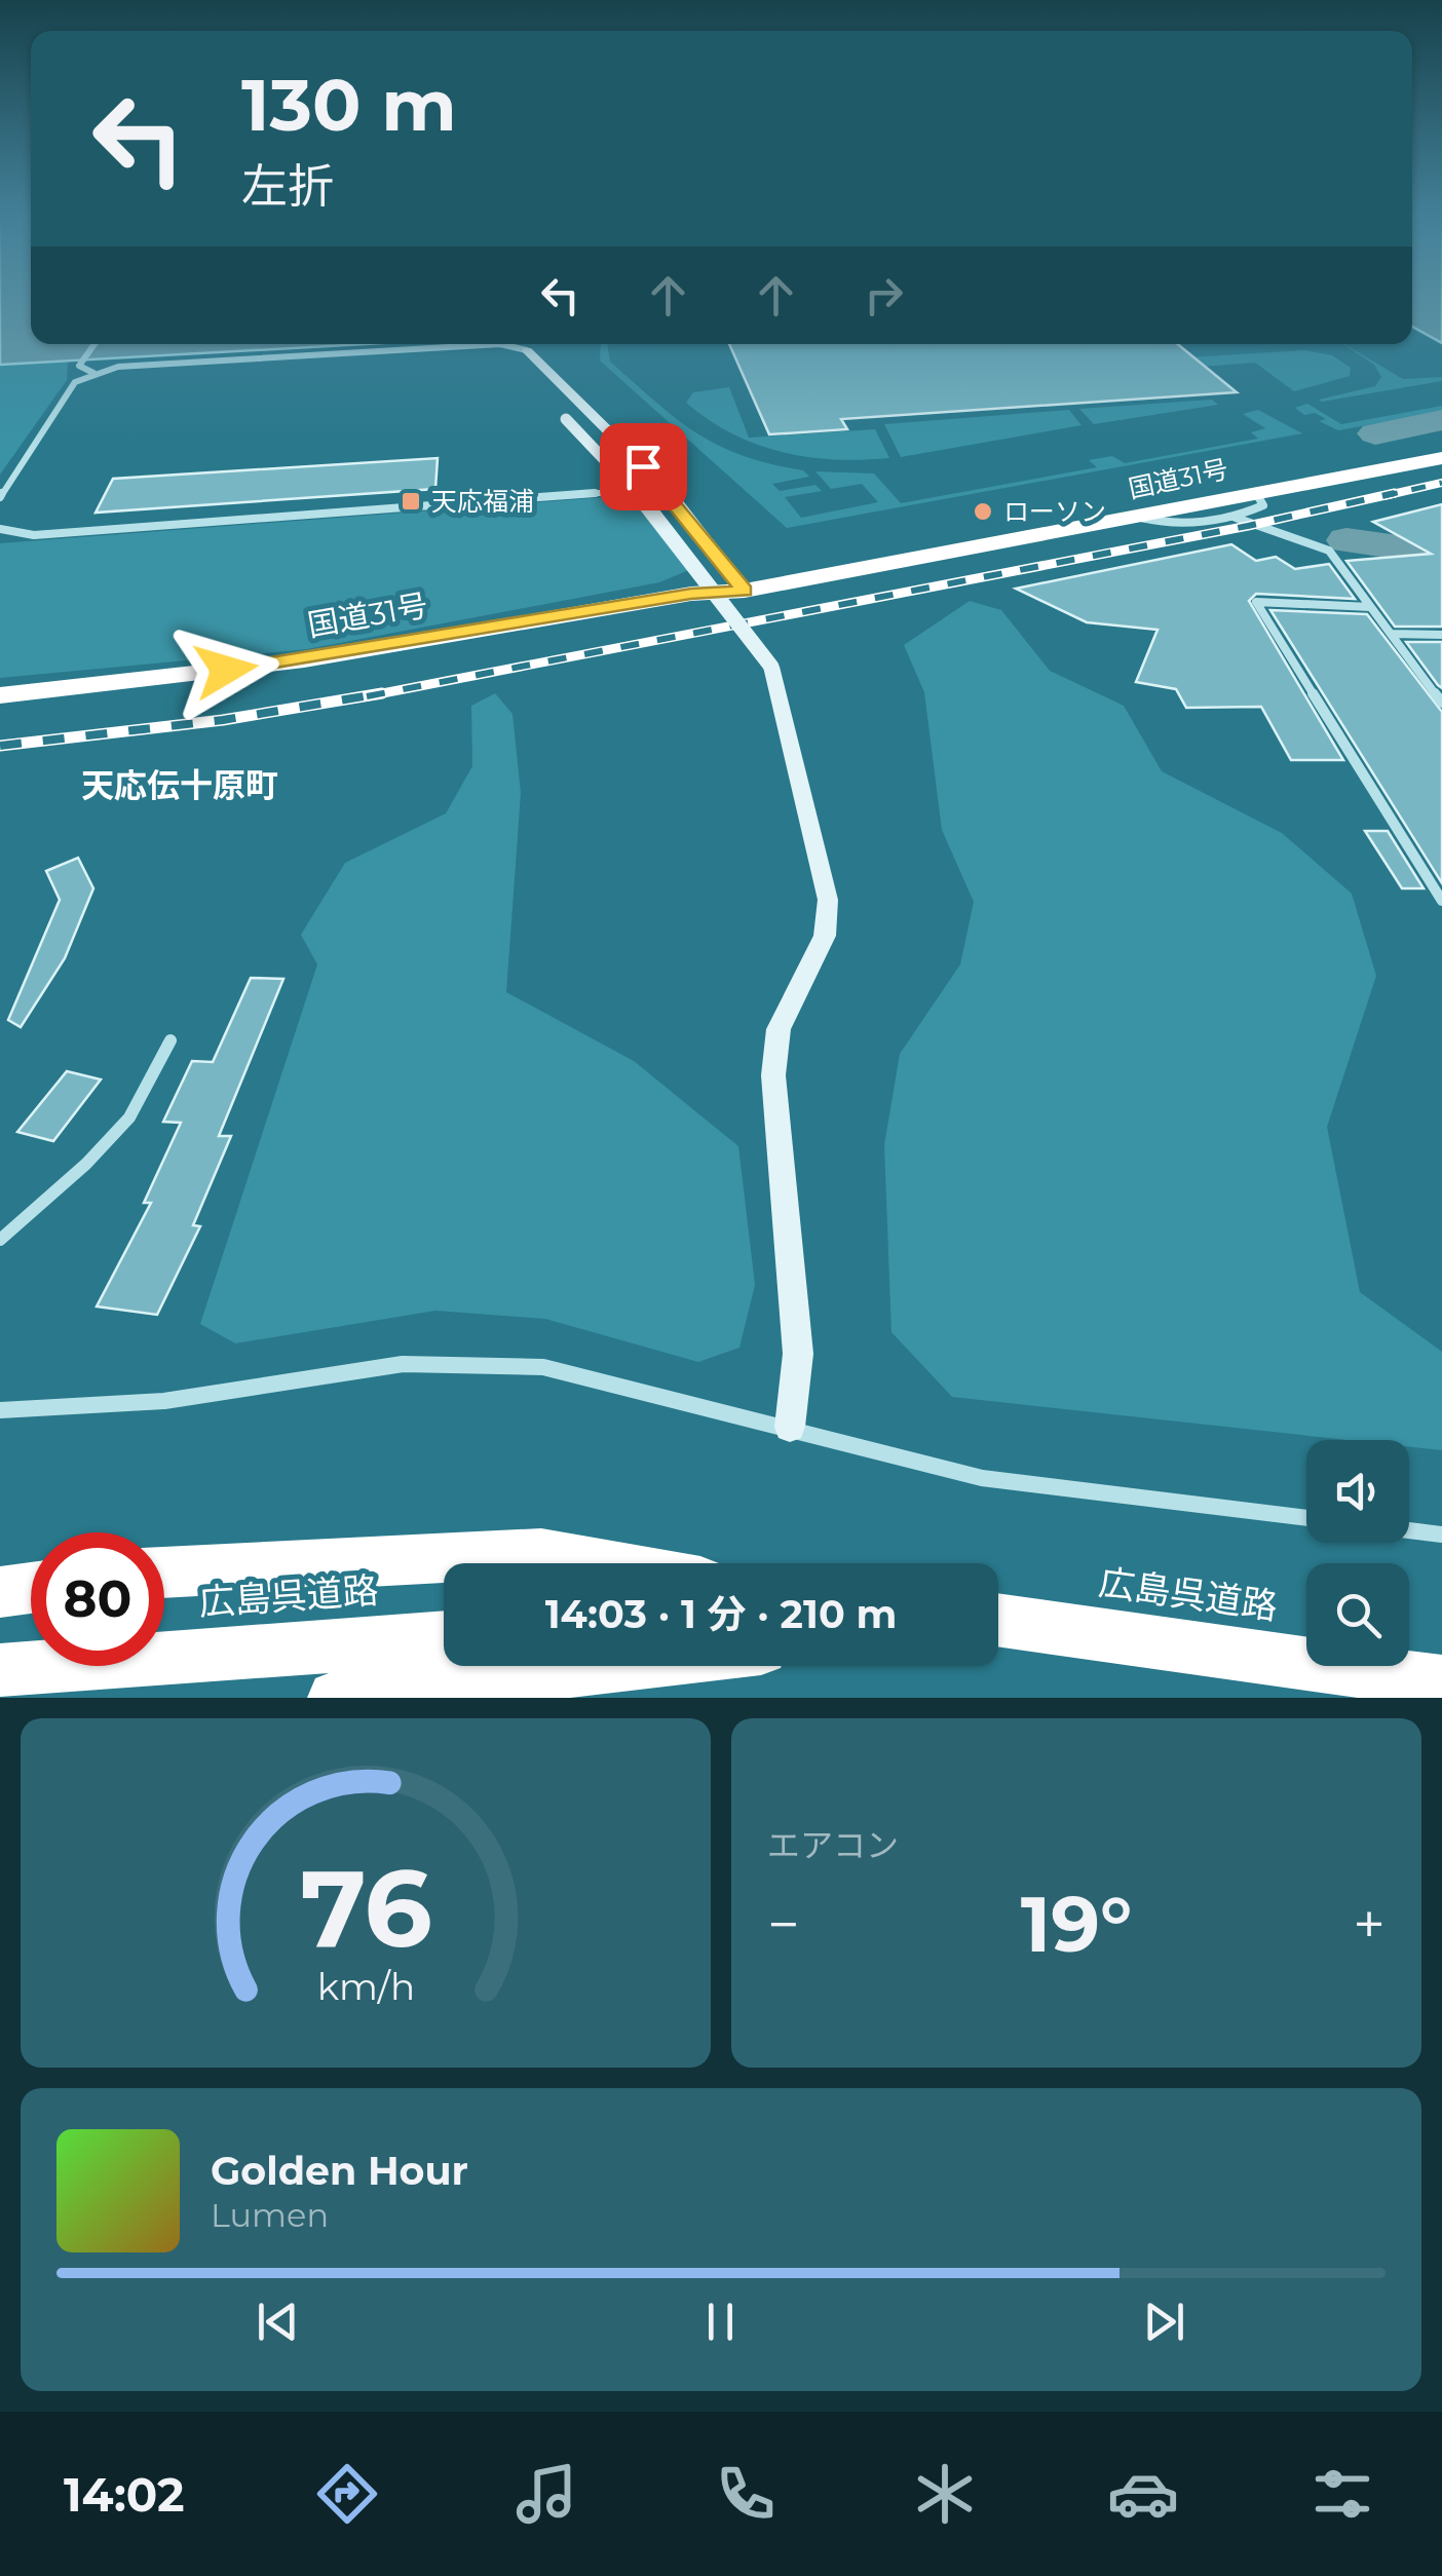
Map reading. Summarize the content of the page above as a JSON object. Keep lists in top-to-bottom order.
{
  "streets": {
    "highway": ["国道31号", "広島呉道路"]
  },
  "districts": ["天応伝十原町"],
  "places": {
    "transit": ["天応福浦"],
    "other": ["ローソン"]
  },
  "page": {
    "turn": ["130 m", "左折"],
    "limit": "80",
    "trip": "14:03 · 1 分 · 210 m",
    "tile": "エアコン",
    "heat": ["−", "19°", "+"],
    "song": ["Golden Hour", "Lumen"],
    "tabs": "14:02",
    "gauge": ["76", "km/h"]
  }
}
